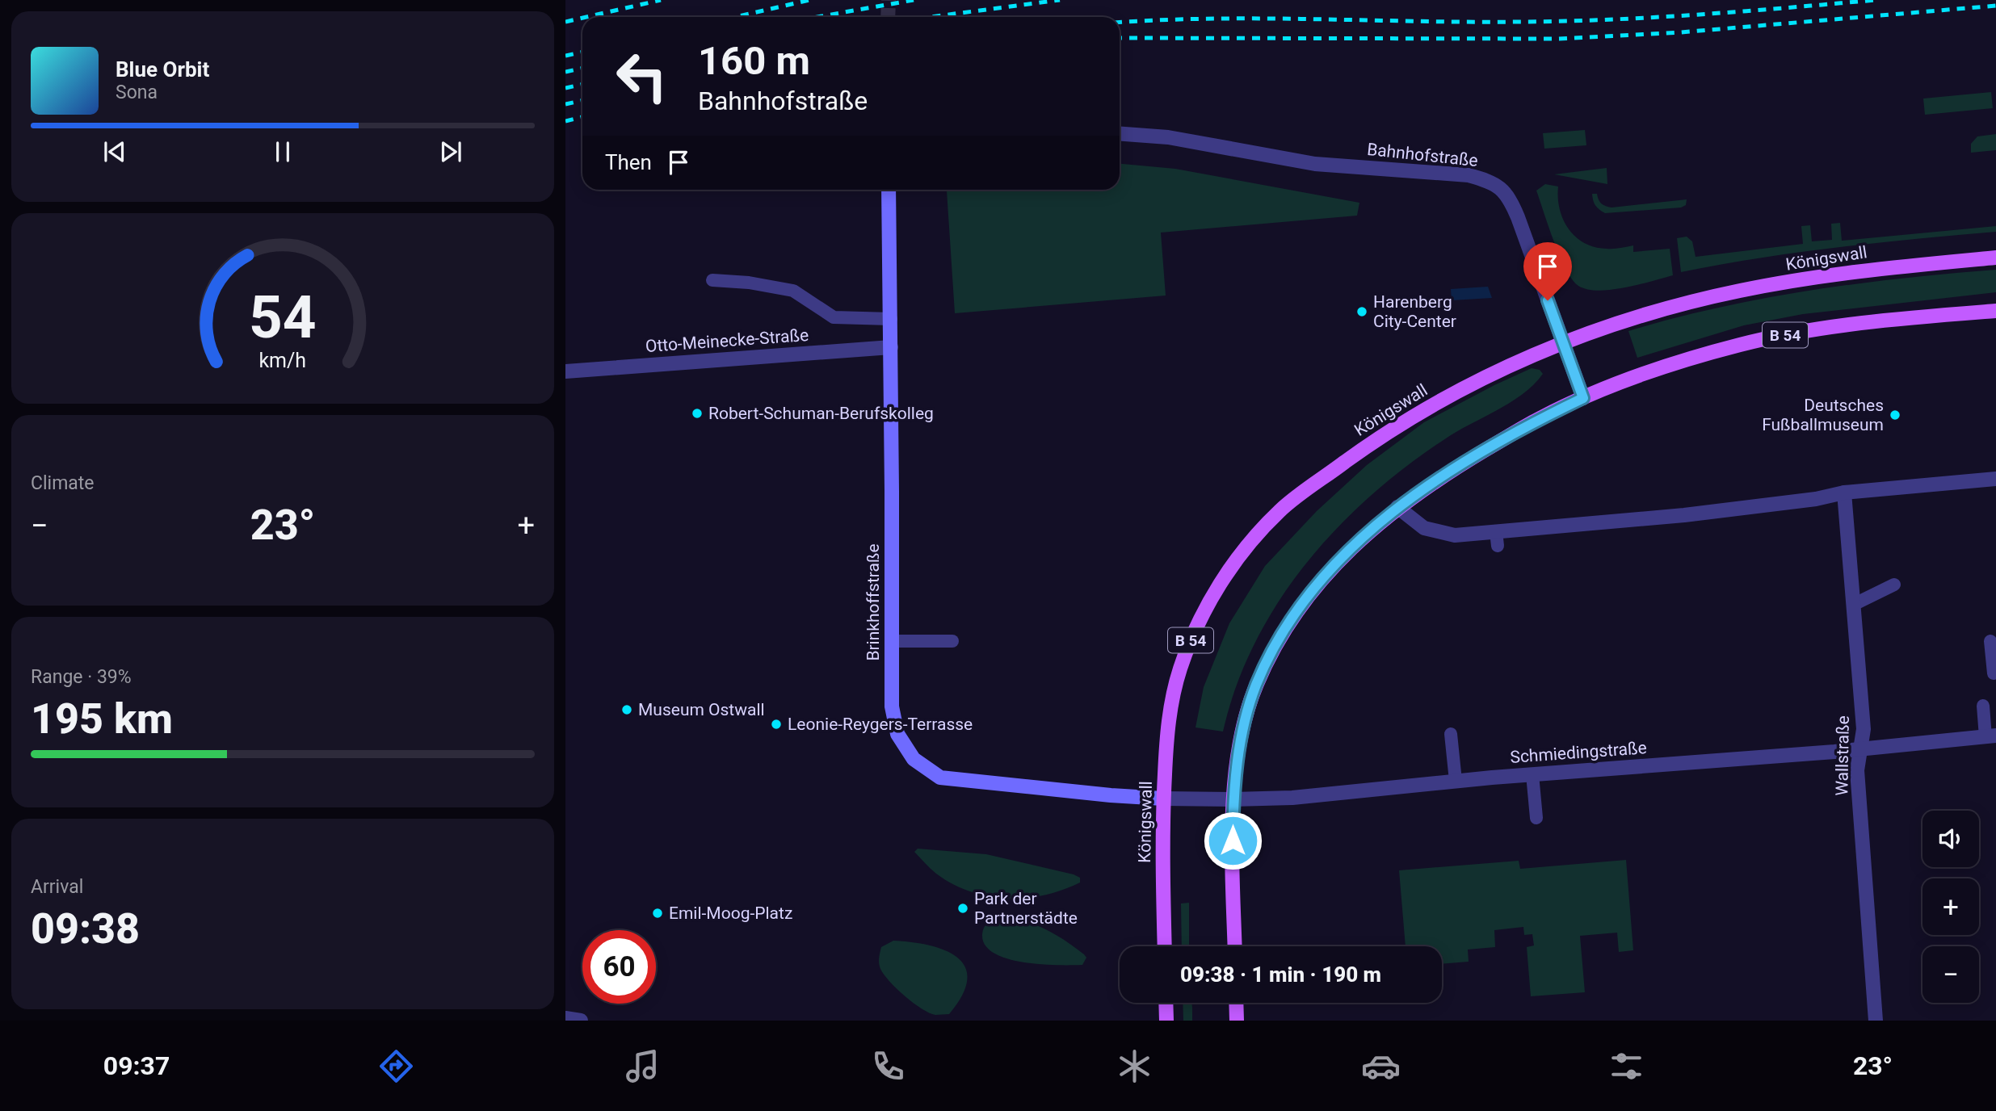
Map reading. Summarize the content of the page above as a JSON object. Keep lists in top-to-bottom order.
{
  "streets": {
    "main road": ["Königswall", "B 54"],
    "street": [
      "Bahnhofstraße",
      "Otto-Meinecke-Straße",
      "Brinkhoffstraße",
      "Schmiedingstraße",
      "Wallstraße"
    ]
  },
  "crossings": [
    ["Bahnhofstraße", "Königswall"],
    ["Bahnhofstraße", "B 54"],
    ["Königswall", "Brinkhoffstraße"],
    ["Königswall", "Schmiedingstraße"],
    ["B 54", "Schmiedingstraße"],
    ["Otto-Meinecke-Straße", "Brinkhoffstraße"],
    ["Brinkhoffstraße", "Schmiedingstraße"],
    ["Schmiedingstraße", "Wallstraße"]
  ],
  "places": [
    "Harenberg City-Center",
    "Robert-Schuman-Berufskolleg",
    "Deutsches Fußballmuseum",
    "Museum Ostwall",
    "Leonie-Reygers-Terrasse",
    "Park der Partnerstädte",
    "Emil-Moog-Platz"
  ],
  "page": {
    "turn": ["160 m", "Bahnhofstraße"],
    "song": ["Blue Orbit", "Sona"],
    "then": "Then",
    "tile": [
      "Climate",
      ["Range · 39%", "195 km"],
      ["Arrival", "09:38"]
    ],
    "heat": ["−", "23°", "+"],
    "map_buttons": ["+", "−"],
    "limit": "60",
    "trip": "09:38 · 1 min · 190 m",
    "tabs": ["09:37", "23°"],
    "gauge": ["54", "km/h"]
  }
}
